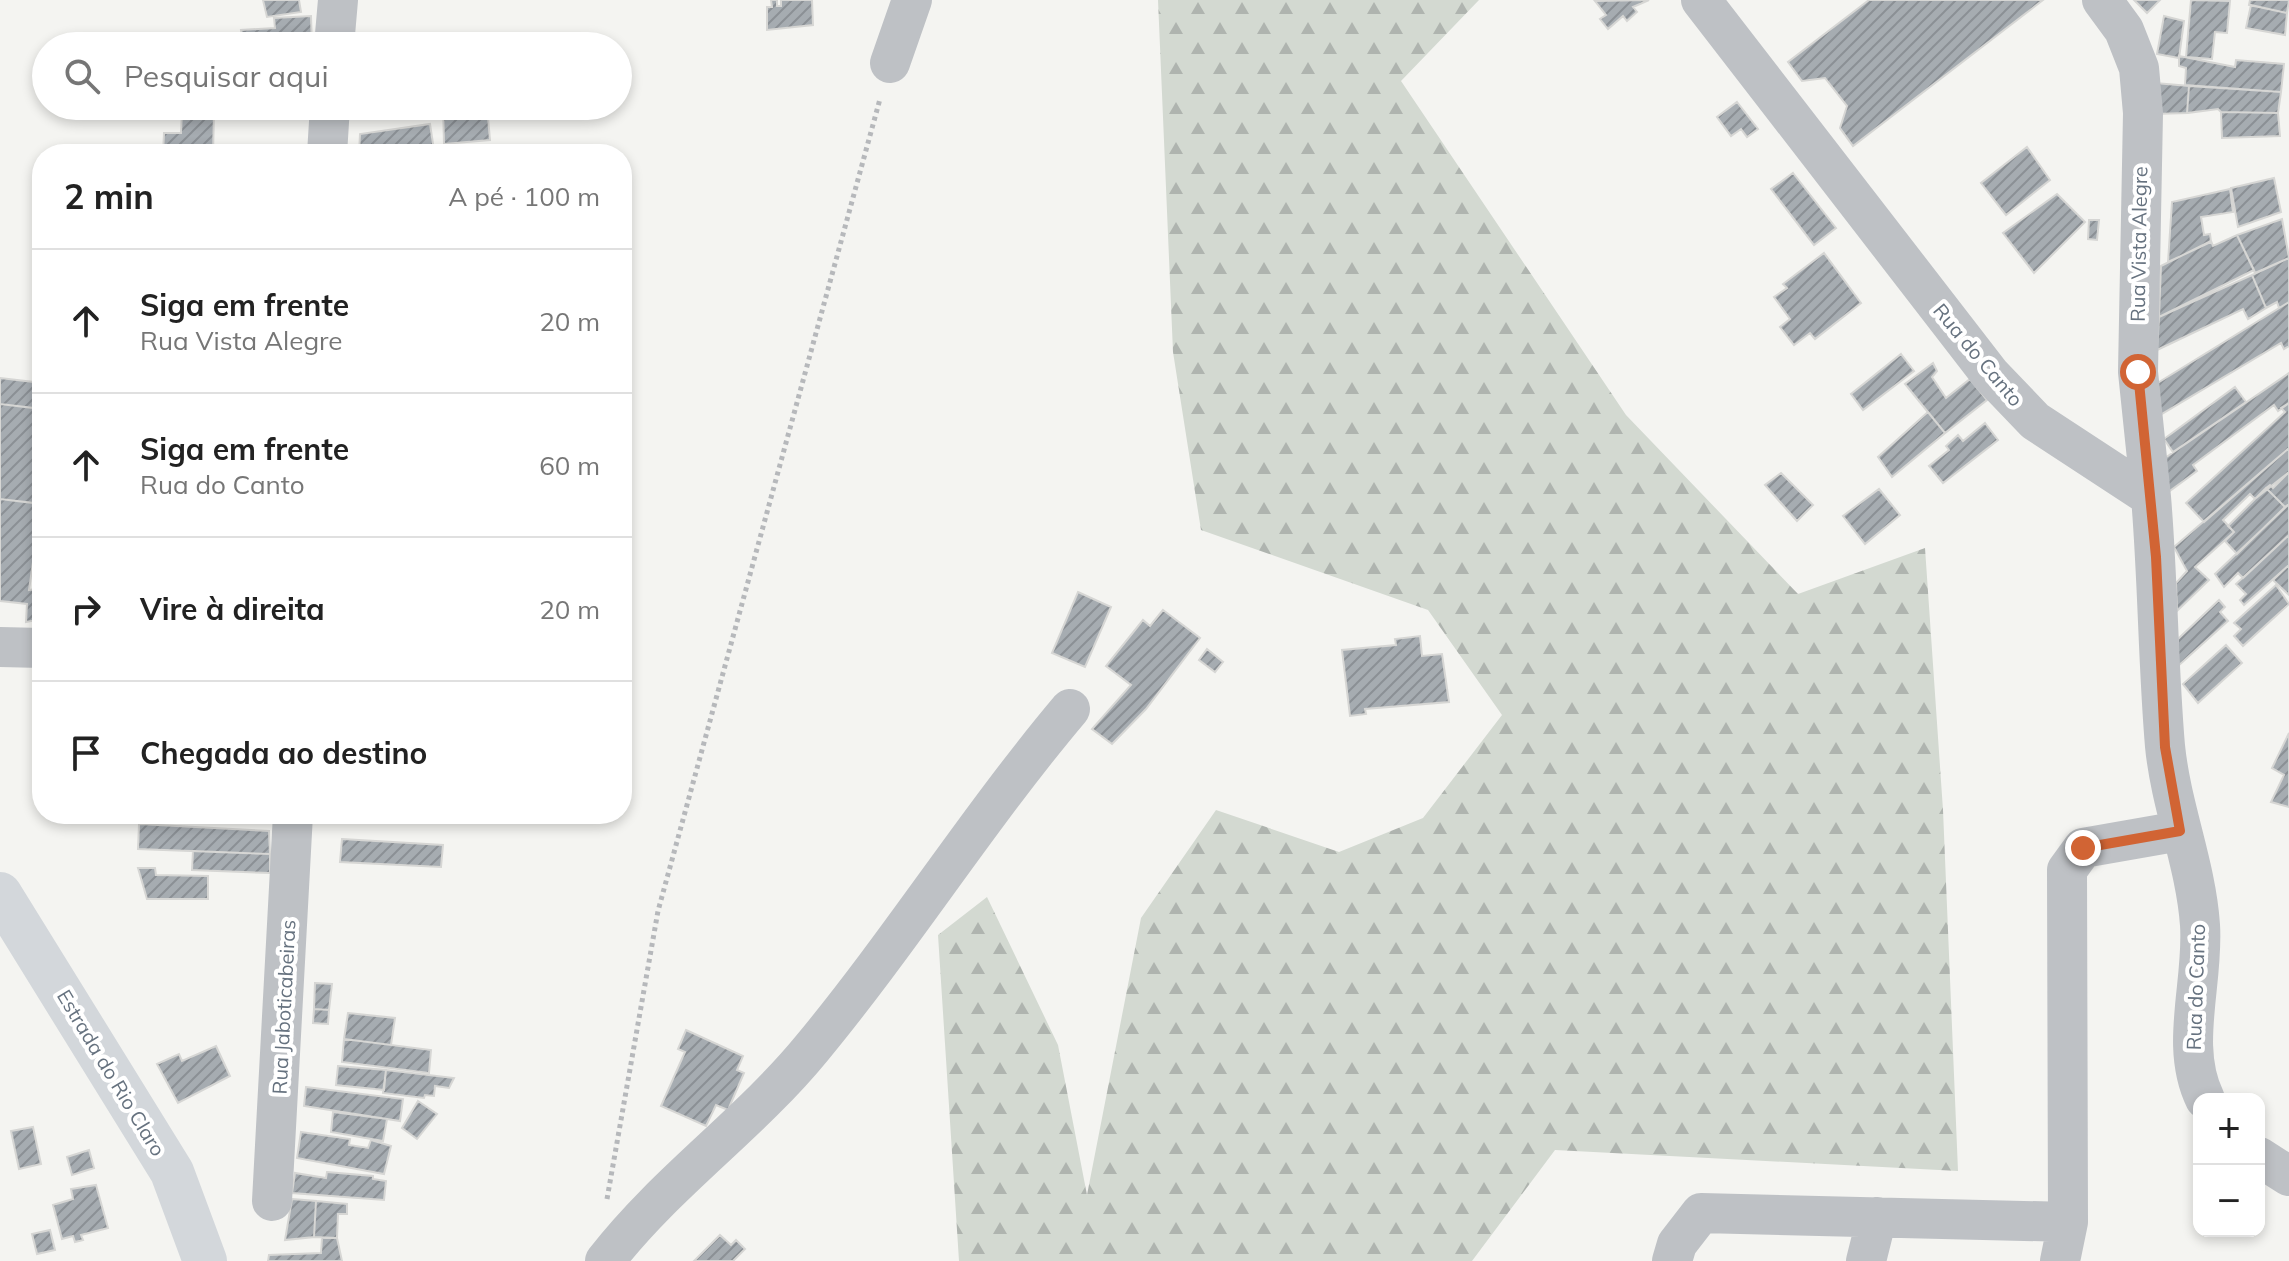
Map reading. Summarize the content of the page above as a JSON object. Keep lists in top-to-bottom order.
{
  "streets": {
    "main road": ["Estrada do Rio Claro"],
    "street": ["Rua Vista Alegre", "Rua do Canto", "Rua Jaboticabeiras"]
  },
  "crossings": [
    ["Rua Vista Alegre", "Rua do Canto"]
  ],
  "page": {
    "search": "Pesquisar aqui",
    "heading": ["2 min", "A pé · 100 m"],
    "list": [
      ["Siga em frente", "Rua Vista Alegre", "20 m"],
      ["Siga em frente", "Rua do Canto", "60 m"],
      ["Vire à direita", "20 m"],
      "Chegada ao destino"
    ],
    "map_buttons": ["+", "−"]
  }
}
